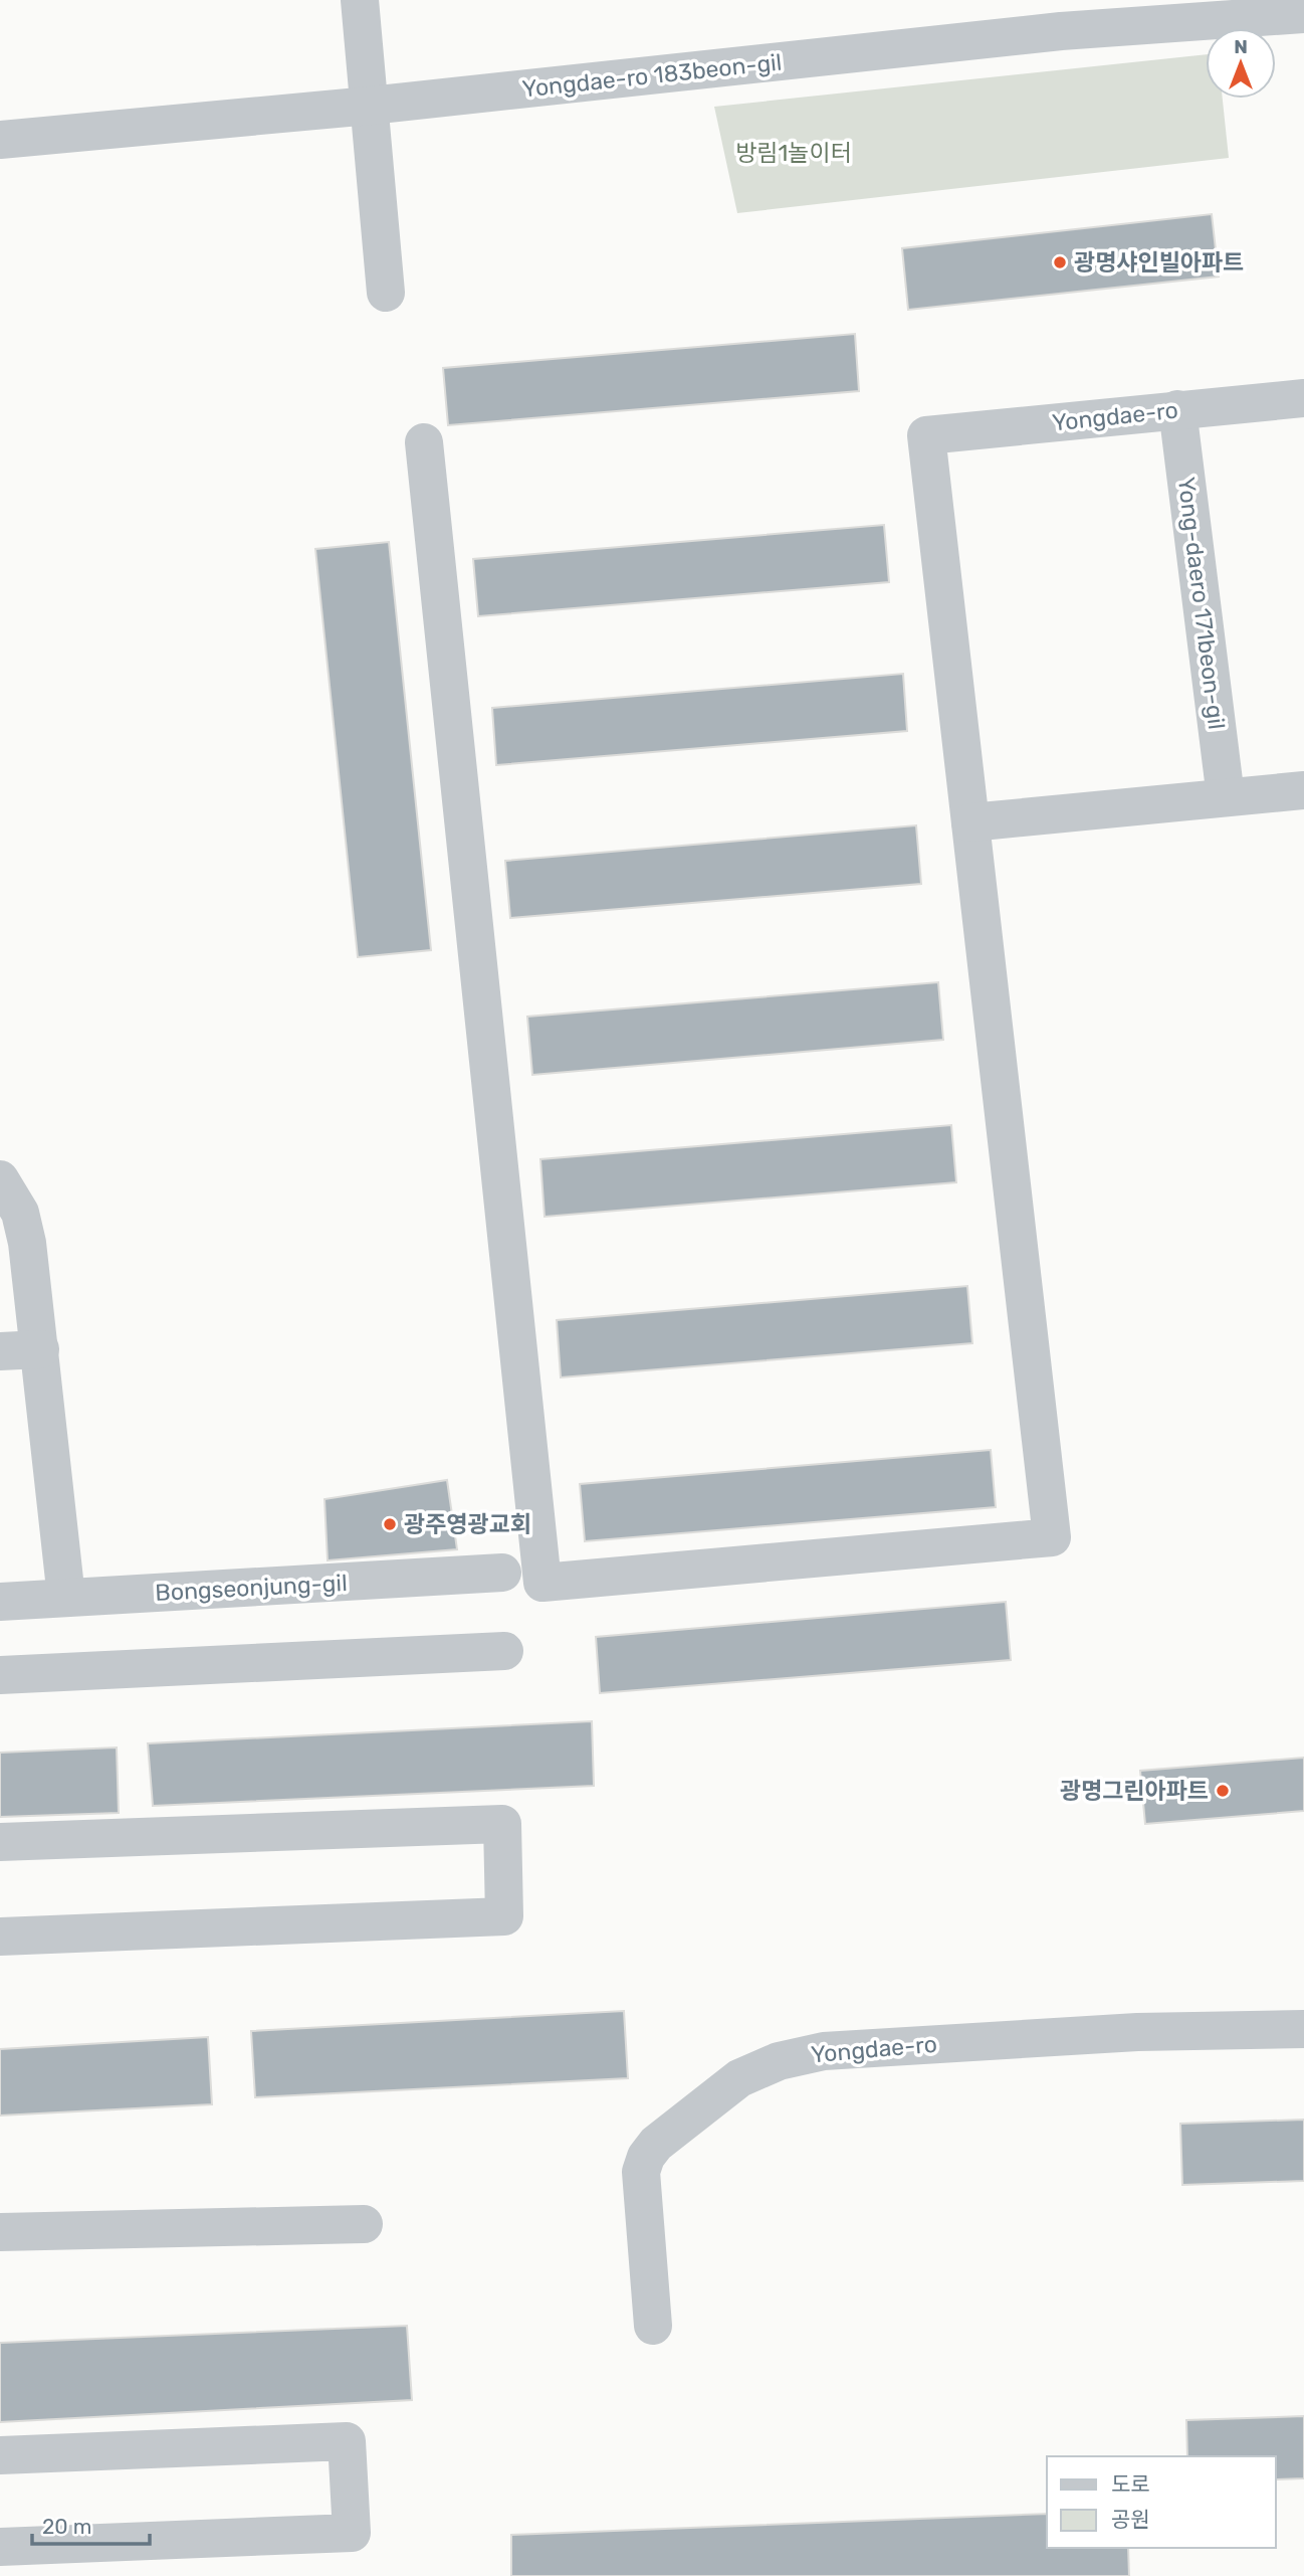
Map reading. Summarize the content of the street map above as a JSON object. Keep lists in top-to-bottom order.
{
  "streets": {
    "street": [
      "Yongdae-ro 183beon-gil",
      "Yongdae-ro",
      "Yong-daero 171beon-gil",
      "Bongseonjung-gil"
    ]
  },
  "crossings": [
    ["Yongdae-ro", "Yong-daero 171beon-gil"]
  ],
  "parks": ["방림1놀이터"],
  "places": ["광명샤인빌아파트", "광주영광교회", "광명그린아파트"],
  "legend": ["도로", "공원"],
  "scale_bar": "20 m",
  "north": "top"
}
